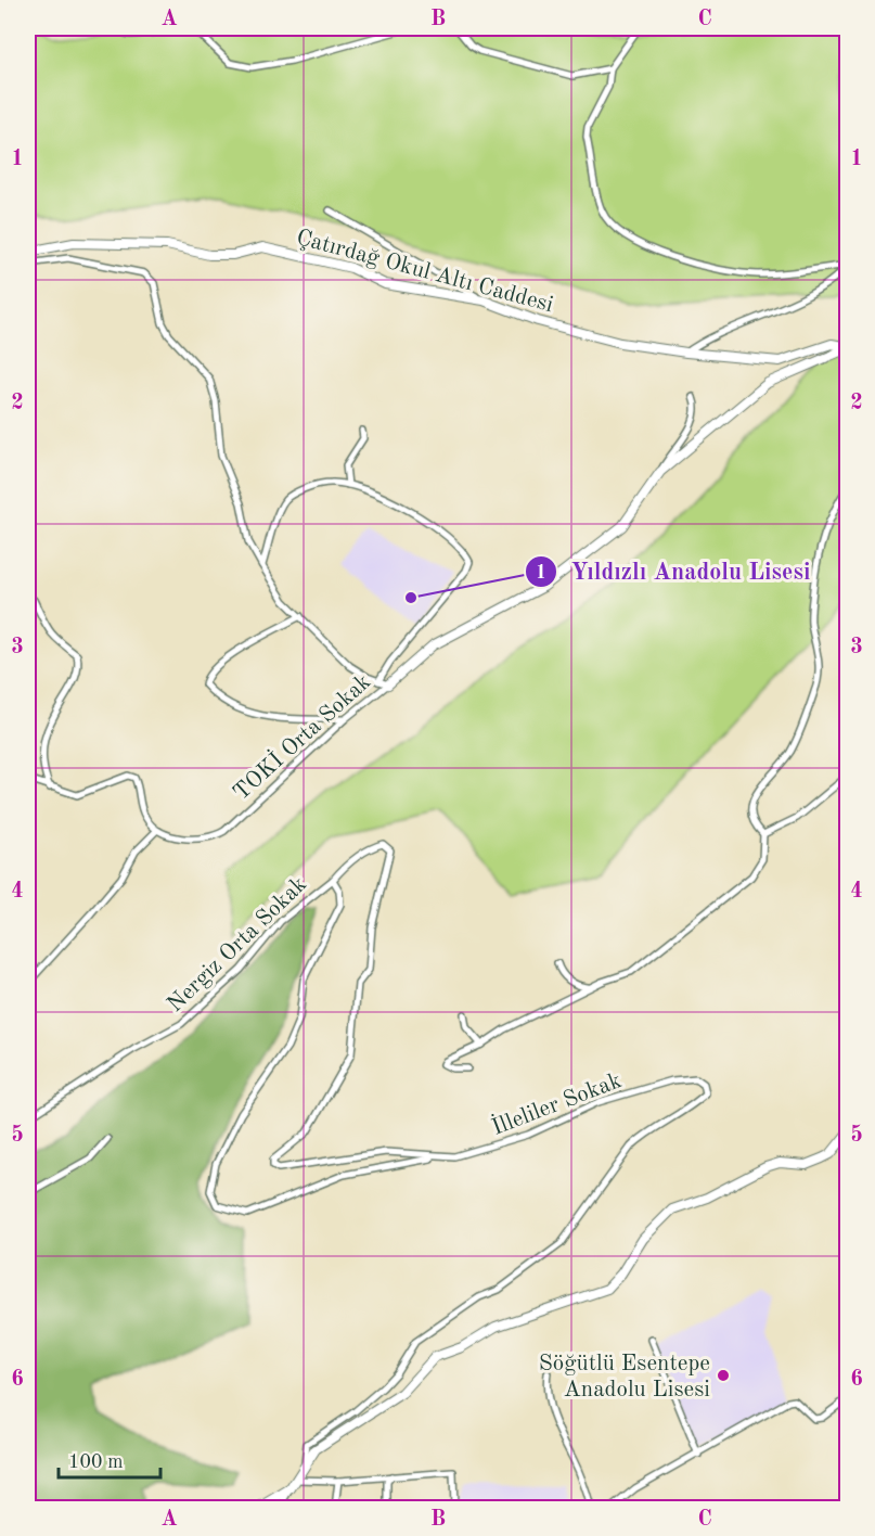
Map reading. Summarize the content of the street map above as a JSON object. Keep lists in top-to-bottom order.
{
  "streets": {
    "street": [
      "Çatırdağ Okul Altı Caddesi",
      "TOKİ Orta Sokak",
      "Nergiz Orta Sokak",
      "İlleliler Sokak"
    ]
  },
  "crossings": [
    ["Nergiz Orta Sokak", "İlleliler Sokak"]
  ],
  "places": ["Yıldızlı Anadolu Lisesi", "Söğütlü Esentepe Anadolu Lisesi"],
  "scale_bar": "100 m",
  "grid": {
    "columns": ["A", "B", "C"],
    "rows": [
      "1",
      "2",
      "3",
      "4",
      "5",
      "6"
    ]
  }
}
